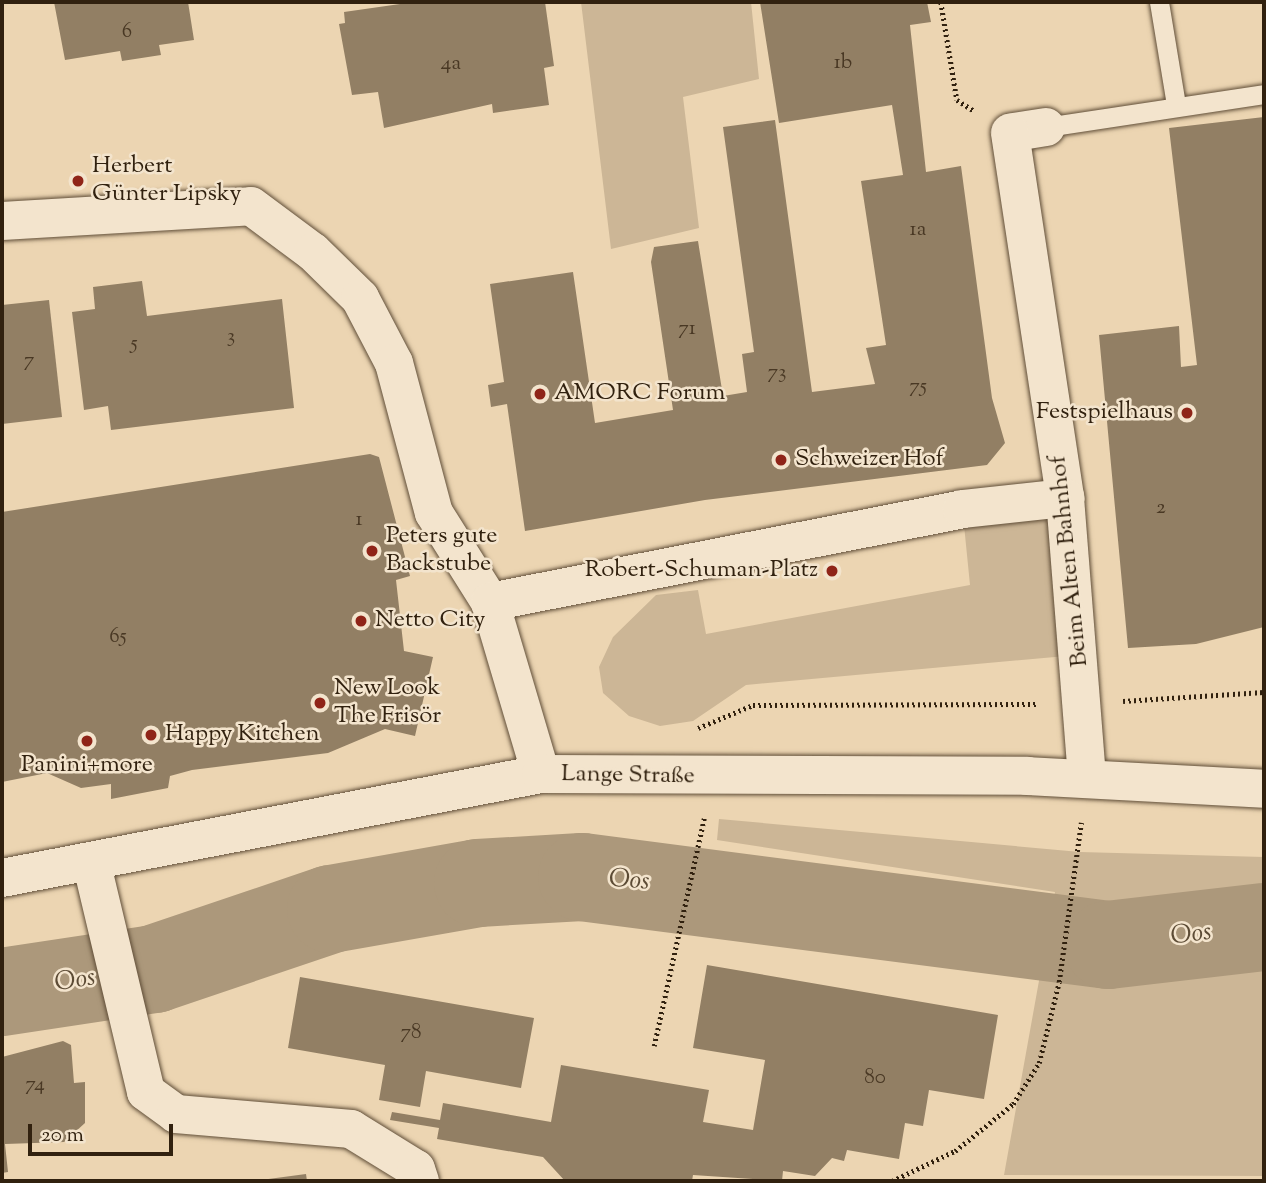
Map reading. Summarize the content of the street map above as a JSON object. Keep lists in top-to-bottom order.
{
  "streets": {
    "street": ["Beim Alten Bahnhof", "Lange Straße"]
  },
  "crossings": [
    ["Beim Alten Bahnhof", "Lange Straße"]
  ],
  "water": ["Oos"],
  "places": [
    "Herbert Günter Lipsky",
    "AMORC Forum",
    "Festspielhaus",
    "Schweizer Hof",
    "Peters gute Backstube",
    "Robert-Schuman-Platz",
    "Netto City",
    "New Look The Frisör",
    "Happy Kitchen",
    "Panini+more"
  ],
  "house_numbers": [
    "6",
    "1b",
    "4a",
    "1a",
    "71",
    "3",
    "5",
    "7",
    "73",
    "75",
    "2",
    "1",
    "65",
    "78",
    "80",
    "74"
  ],
  "scale_bar": "20 m"
}
